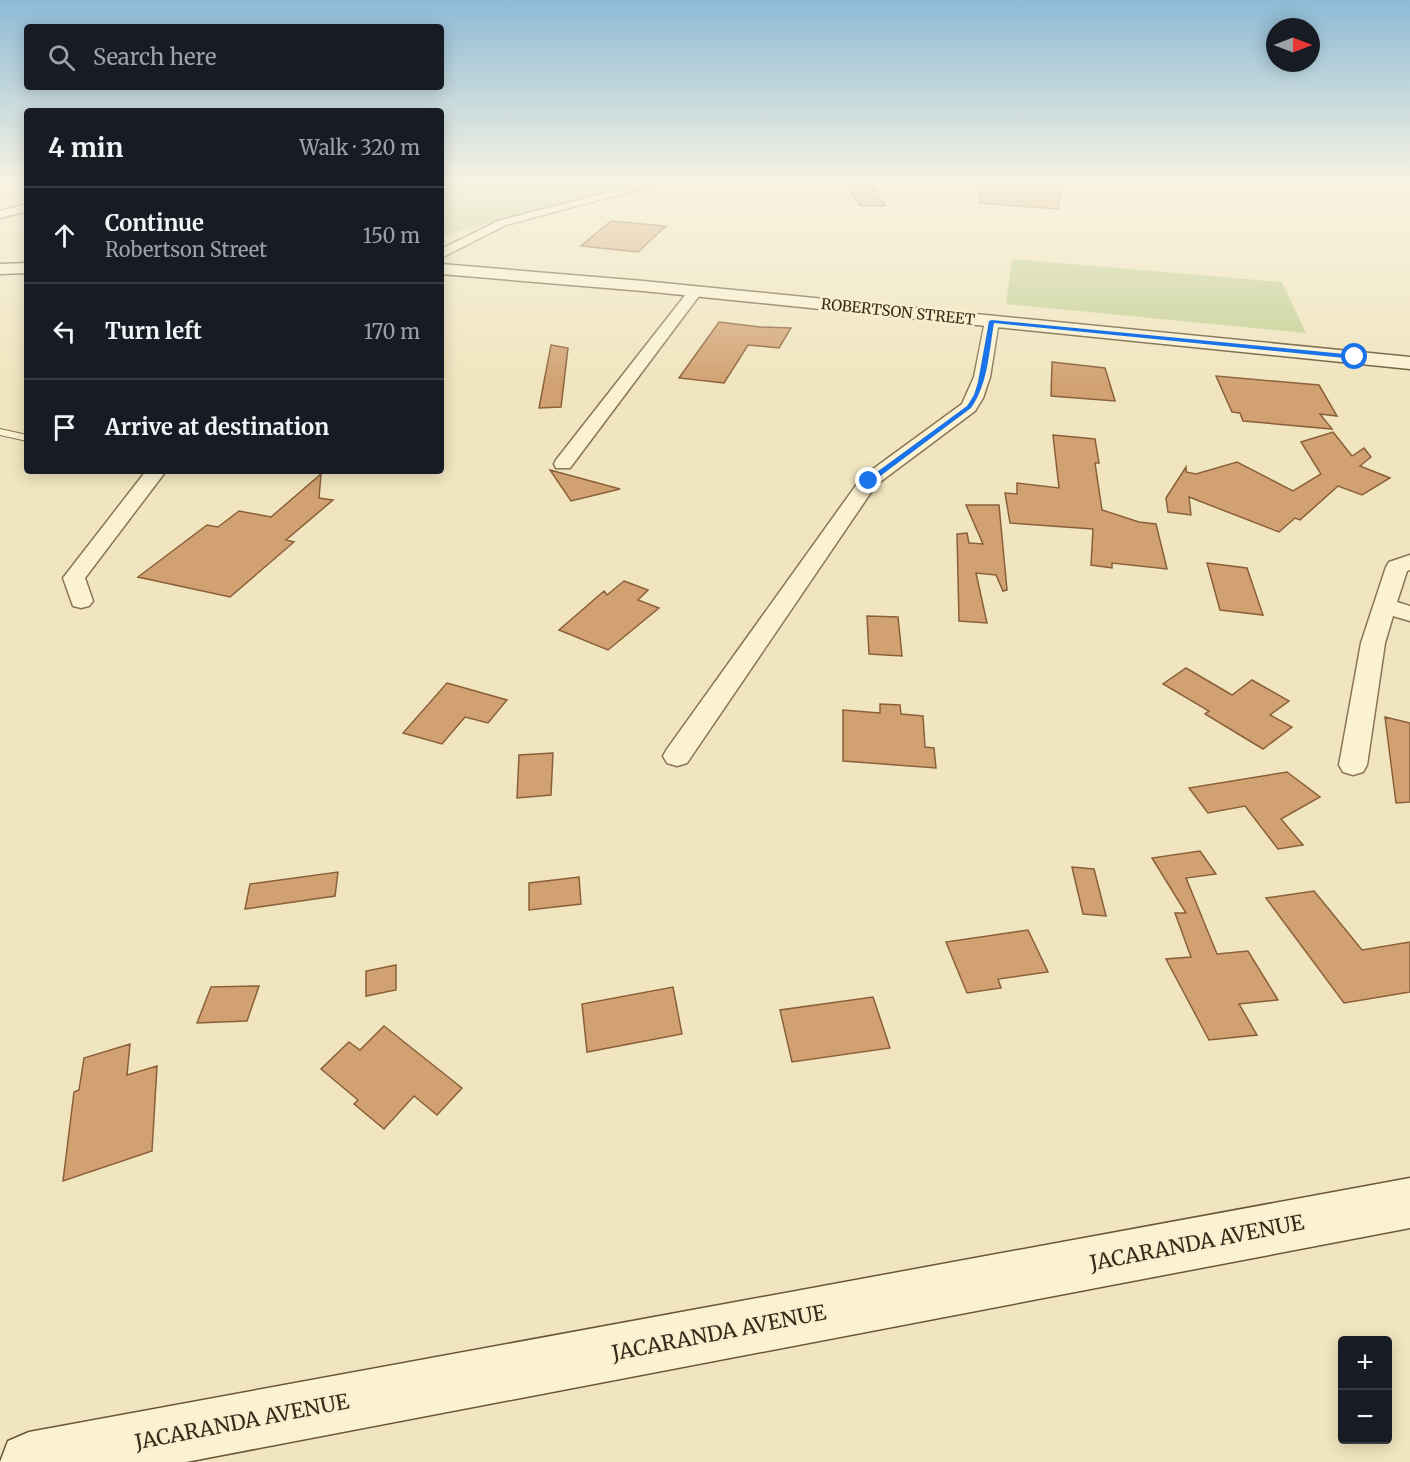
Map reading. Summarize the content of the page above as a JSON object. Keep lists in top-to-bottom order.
{
  "streets": {
    "street": ["ROBERTSON STREET", "JACARANDA AVENUE"]
  },
  "north": "right",
  "page": {
    "search": "Search here",
    "heading": ["4 min", "Walk · 320 m"],
    "list": [
      ["Continue", "Robertson Street", "150 m"],
      ["Turn left", "170 m"],
      "Arrive at destination"
    ],
    "map_buttons": ["+", "−"]
  }
}
